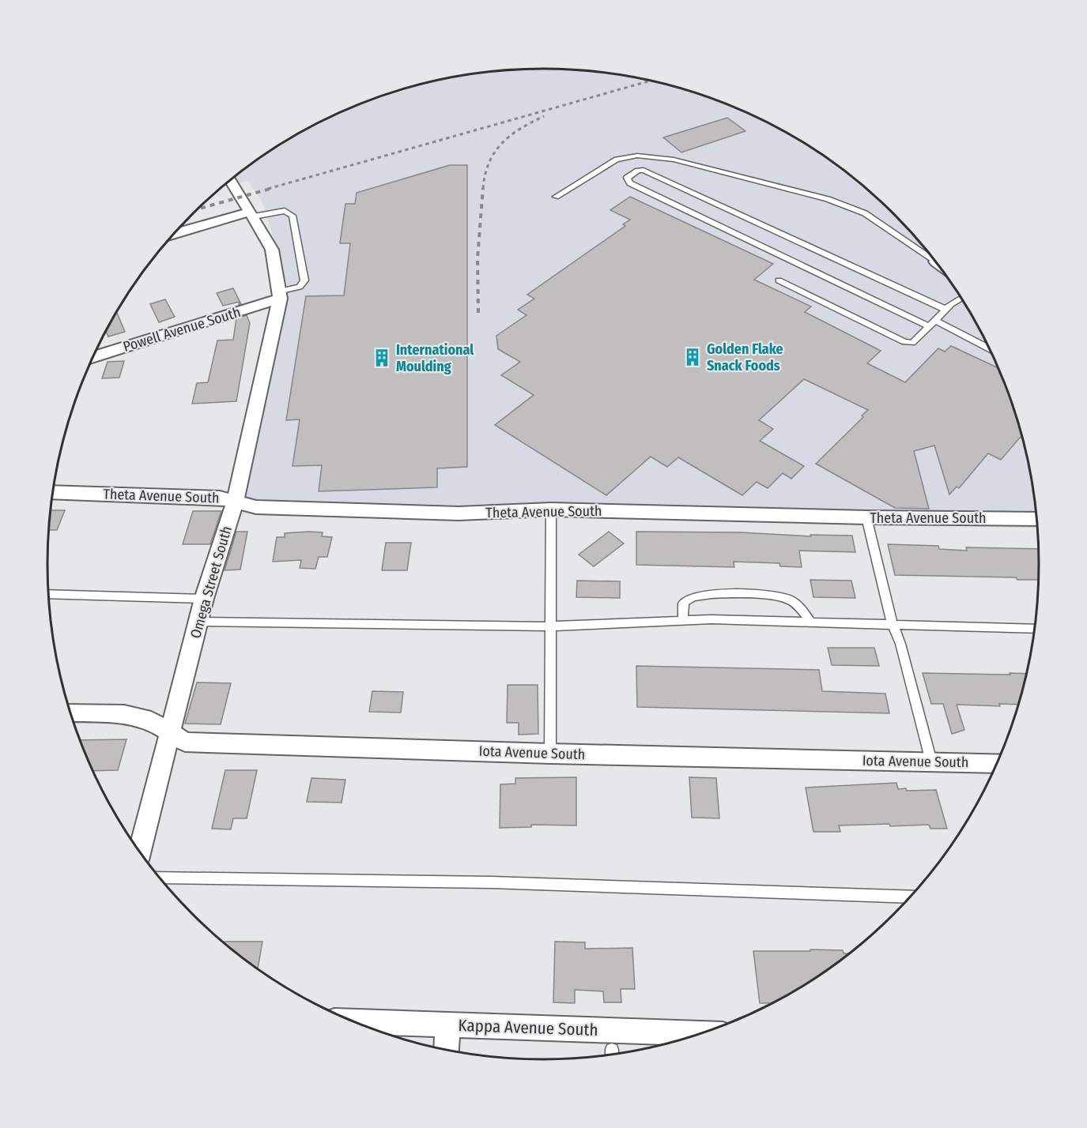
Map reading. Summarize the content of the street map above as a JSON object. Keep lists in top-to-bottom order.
{
  "streets": {
    "street": [
      "Powell Avenue South",
      "Theta Avenue South",
      "Omega Street South",
      "Iota Avenue South",
      "Kappa Avenue South"
    ]
  },
  "crossings": [
    ["Powell Avenue South", "Omega Street South"],
    ["Theta Avenue South", "Omega Street South"],
    ["Omega Street South", "Iota Avenue South"]
  ],
  "places": {
    "building": ["Golden Flake Snack Foods", "International Moulding"]
  }
}
